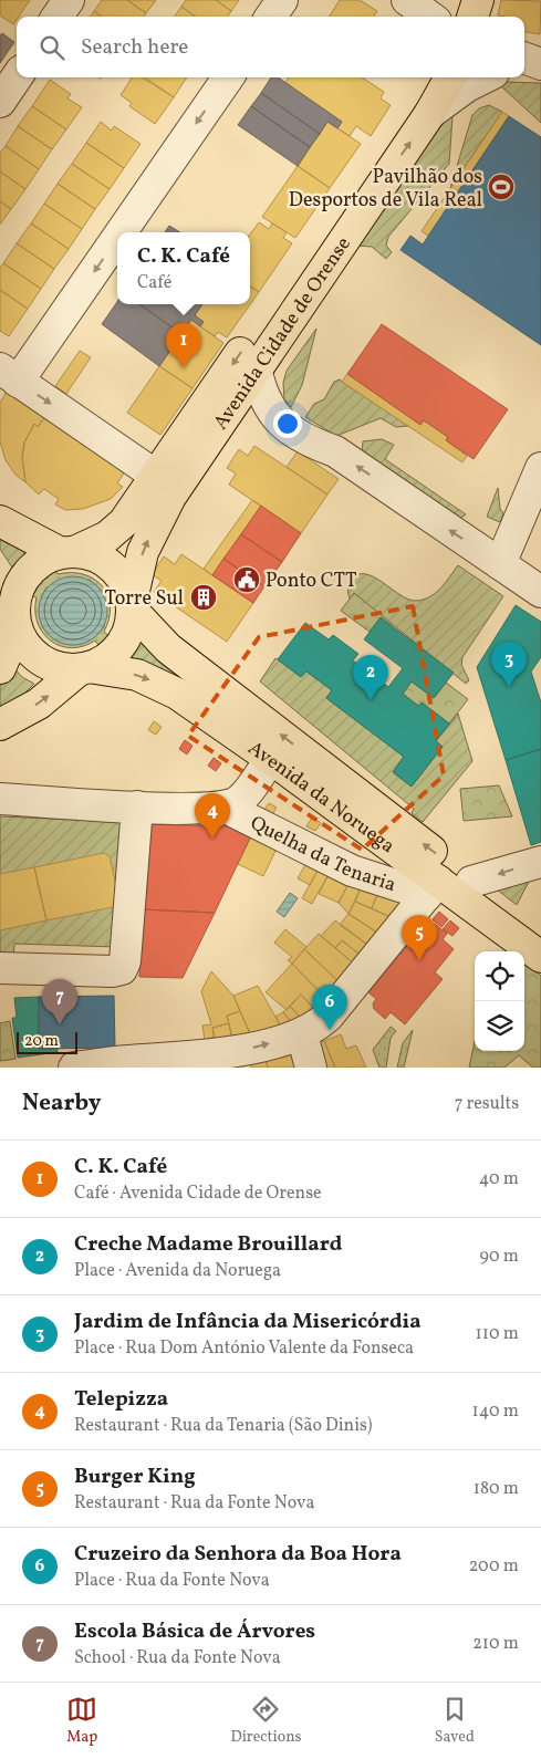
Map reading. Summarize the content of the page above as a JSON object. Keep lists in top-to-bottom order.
{
  "streets": {
    "main road": ["Avenida Cidade de Orense", "Avenida da Noruega"],
    "street": ["Quelha da Tenaria"]
  },
  "crossings": [
    ["Avenida Cidade de Orense", "Avenida da Noruega"],
    ["Avenida da Noruega", "Quelha da Tenaria"]
  ],
  "places": {
    "sports": ["Pavilhão dos Desportos de Vila Real"],
    "public building": ["Ponto CTT"],
    "building": ["Torre Sul"]
  },
  "scale_bar": "20 m",
  "page": {
    "search": "Search here",
    "popup": ["C. K. Café", "Café"],
    "pins": [
      "1",
      "3",
      "2",
      "4",
      "5",
      "7",
      "6"
    ],
    "scale": "20 m",
    "heading": ["Nearby", "7 results"],
    "list": [
      {
        "mark": "1",
        "name": "C. K. Café",
        "note": "Café · Avenida Cidade de Orense",
        "value": "40 m"
      },
      {
        "mark": "2",
        "name": "Creche Madame Brouillard",
        "note": "Place · Avenida da Noruega",
        "value": "90 m"
      },
      {
        "mark": "3",
        "name": "Jardim de Infância da Misericórdia",
        "note": "Place · Rua Dom António Valente da Fonseca",
        "value": "110 m"
      },
      {
        "mark": "4",
        "name": "Telepizza",
        "note": "Restaurant · Rua da Tenaria (São Dinis)",
        "value": "140 m"
      },
      {
        "mark": "5",
        "name": "Burger King",
        "note": "Restaurant · Rua da Fonte Nova",
        "value": "180 m"
      },
      {
        "mark": "6",
        "name": "Cruzeiro da Senhora da Boa Hora",
        "note": "Place · Rua da Fonte Nova",
        "value": "200 m"
      },
      {
        "mark": "7",
        "name": "Escola Básica de Árvores",
        "note": "School · Rua da Fonte Nova",
        "value": "210 m"
      }
    ],
    "nav": ["Map", "Directions", "Saved"]
  }
}
